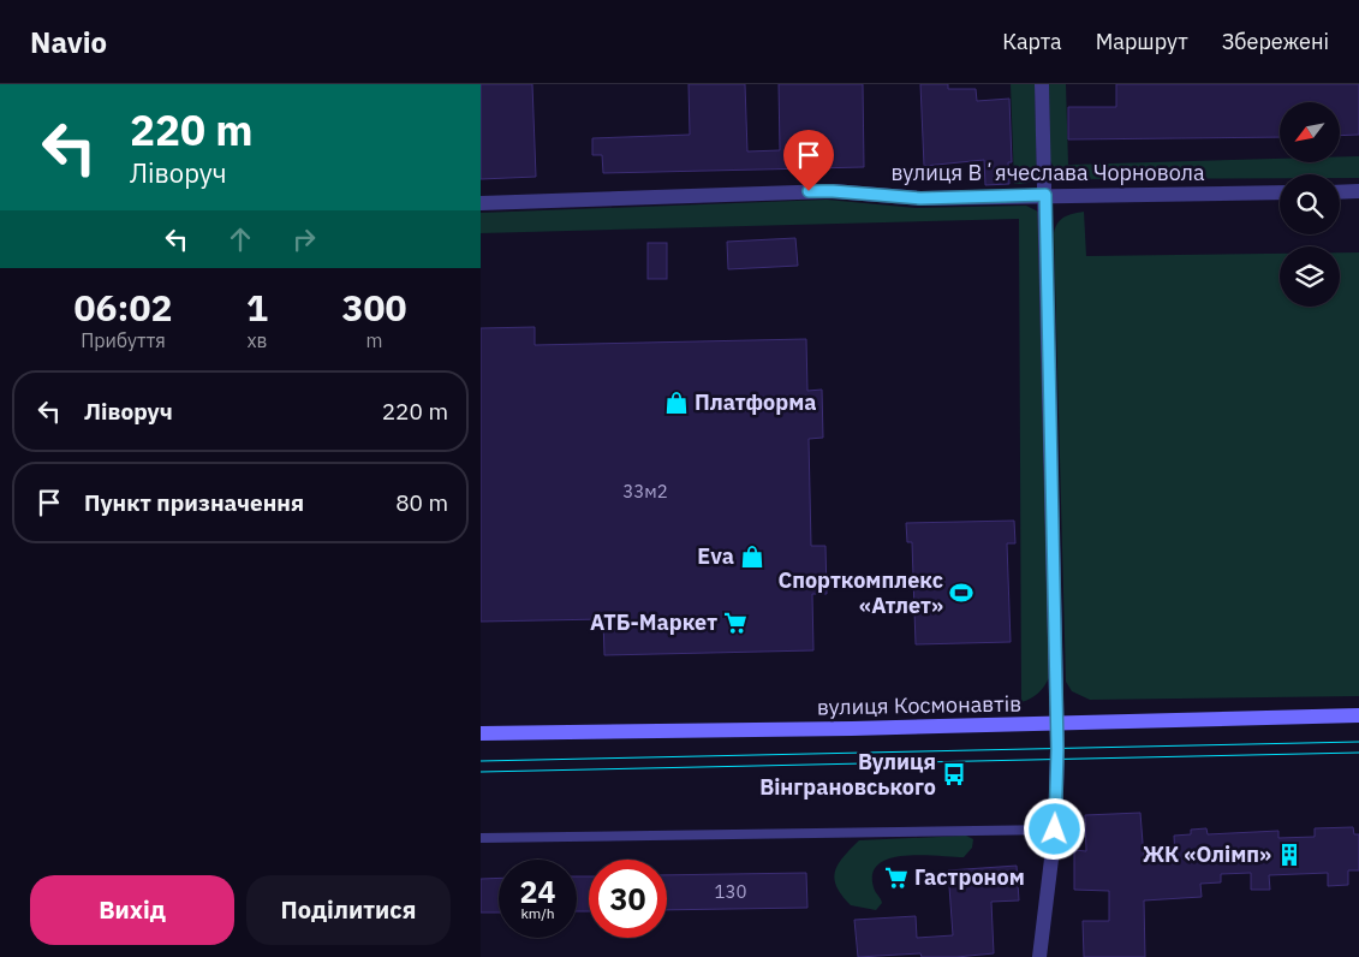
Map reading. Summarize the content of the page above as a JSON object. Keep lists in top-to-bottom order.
{
  "streets": {
    "main road": ["вулиця Космонавтів"],
    "street": ["вулиця Вʼячеслава Чорновола"]
  },
  "places": {
    "shop": ["Платформа", "Eva"],
    "sports": ["Спорткомплекс «Атлет»"],
    "supermarket": ["АТБ-Маркет", "Гастроном"],
    "bus stop": ["Вулиця Вінграновського"],
    "building": ["ЖК «Олімп»"]
  },
  "house_numbers": ["33м2", "130"],
  "north": "bottom left",
  "page": {
    "header": "Navio",
    "nav": ["Карта", "Маршрут", "Збережені"],
    "turn": ["220 m", "Ліворуч"],
    "eta": [
      "06:02",
      "Прибуття",
      "1",
      "хв",
      "300",
      "m"
    ],
    "list": [
      {
        "name": "Ліворуч",
        "value": "220 m"
      },
      {
        "name": "Пункт призначення",
        "value": "80 m"
      }
    ],
    "speed": "24 km/h",
    "limit": "30",
    "buttons": ["Вихід", "Поділитися"]
  }
}
